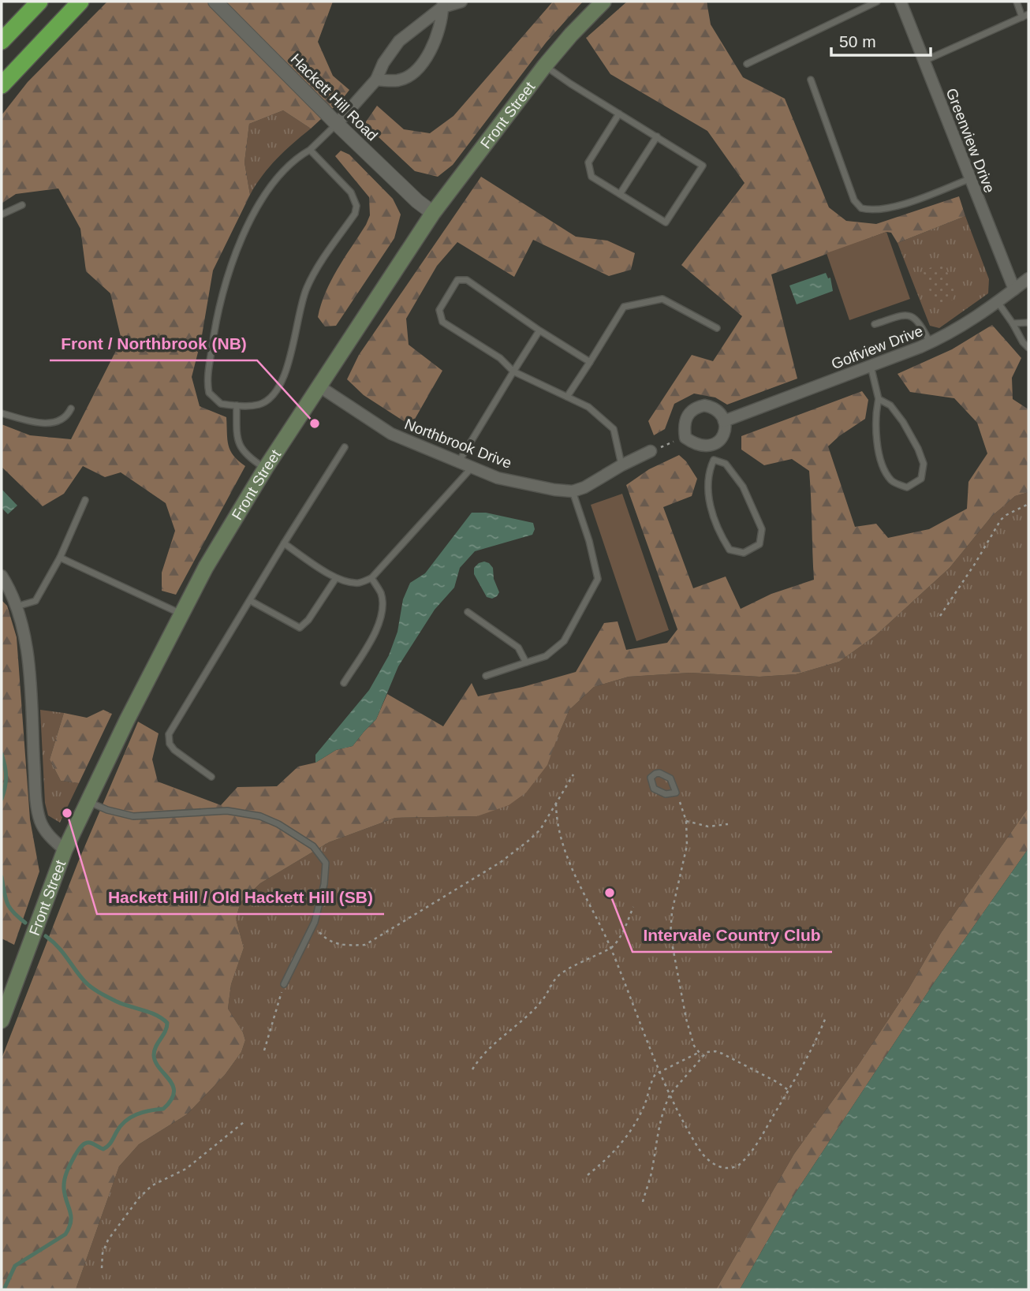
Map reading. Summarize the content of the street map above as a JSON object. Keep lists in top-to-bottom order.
{
  "streets": {
    "main road": ["Front Street"],
    "street": [
      "Hackett Hill Road",
      "Greenview Drive",
      "Golfview Drive",
      "Northbrook Drive"
    ]
  },
  "crossings": [
    ["Hackett Hill Road", "Front Street"],
    ["Front Street", "Northbrook Drive"],
    ["Greenview Drive", "Golfview Drive"]
  ],
  "places": ["Front / Northbrook (NB)", "Hackett Hill / Old Hackett Hill (SB)", "Intervale Country Club"],
  "scale_bar": "50 m"
}
